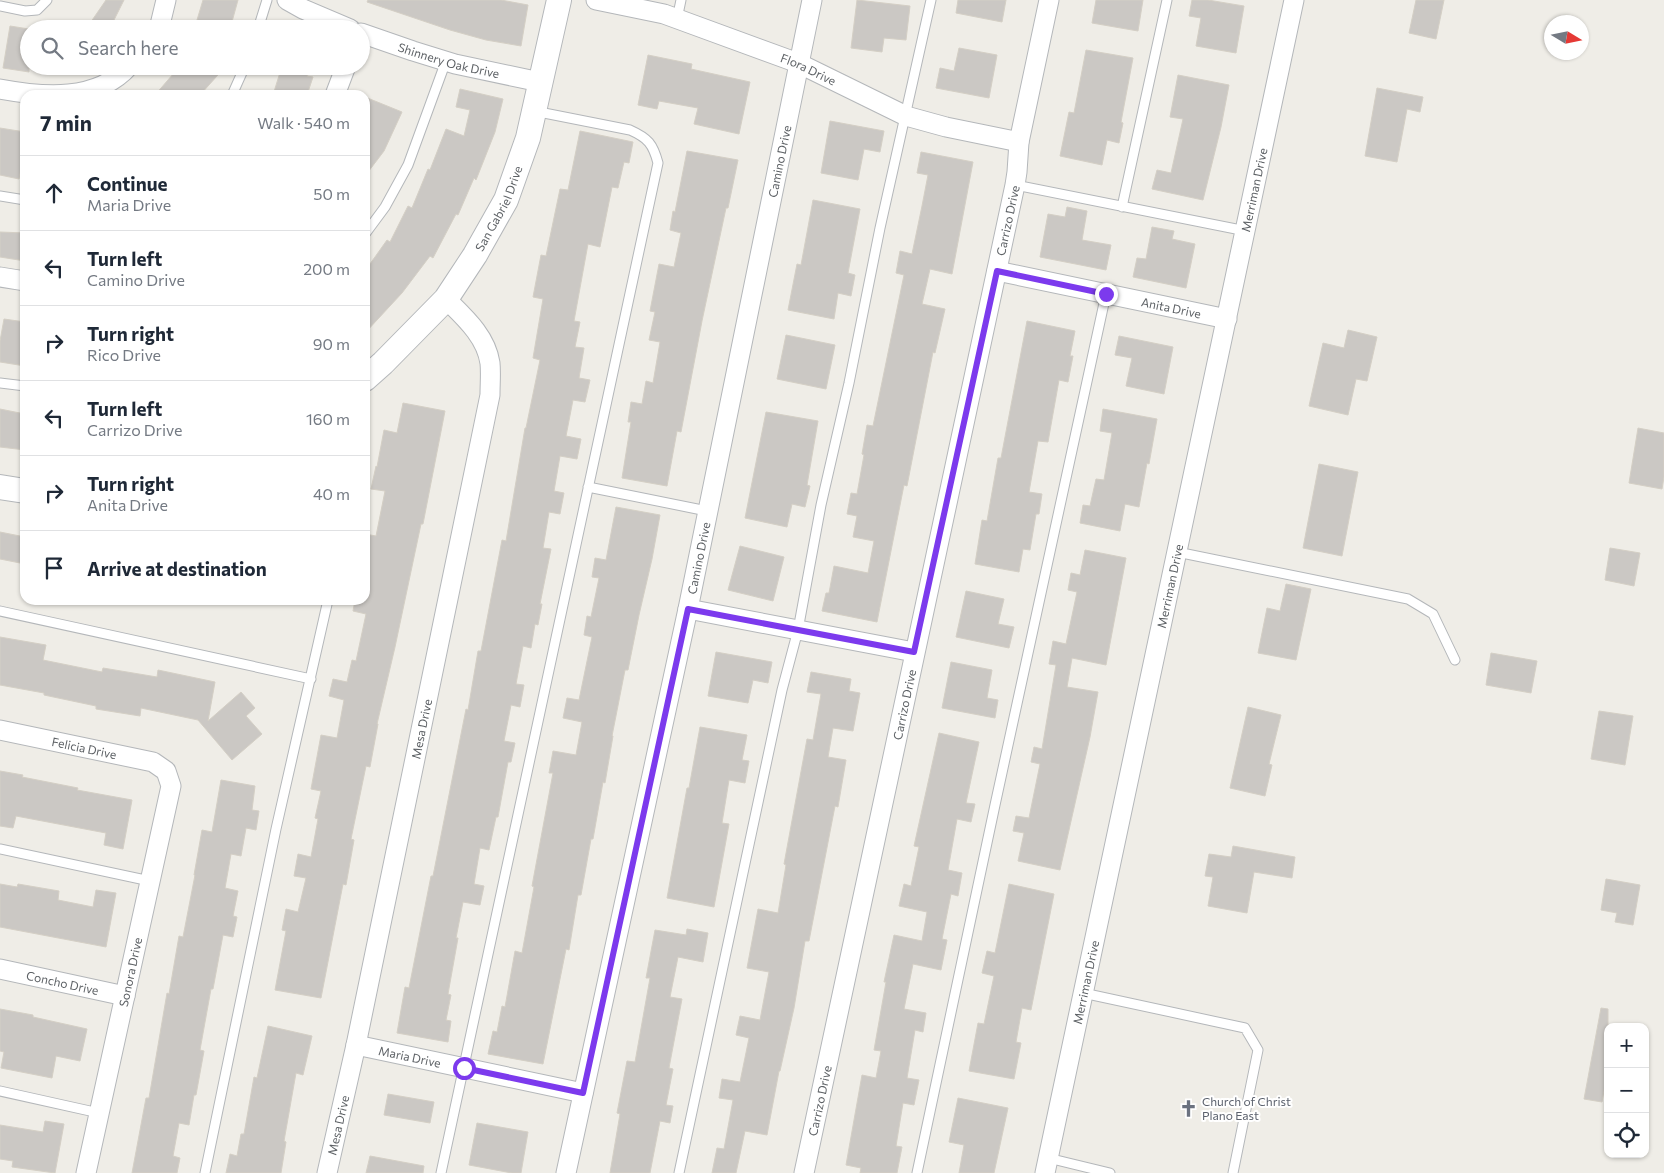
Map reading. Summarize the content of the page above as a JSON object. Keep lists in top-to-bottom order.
{
  "streets": {
    "street": [
      "Shinnery Oak Drive",
      "Flora Drive",
      "Camino Drive",
      "Merriman Drive",
      "San Gabriel Drive",
      "Carrizo Drive",
      "Anita Drive",
      "Mesa Drive",
      "Felicia Drive",
      "Sonora Drive",
      "Concho Drive",
      "Maria Drive"
    ]
  },
  "crossings": [
    ["Shinnery Oak Drive", "San Gabriel Drive"],
    ["Flora Drive", "Camino Drive"],
    ["Flora Drive", "Carrizo Drive"],
    ["Camino Drive", "Maria Drive"],
    ["Merriman Drive", "Anita Drive"],
    ["San Gabriel Drive", "Mesa Drive"],
    ["Carrizo Drive", "Anita Drive"],
    ["Mesa Drive", "Maria Drive"],
    ["Felicia Drive", "Sonora Drive"],
    ["Sonora Drive", "Concho Drive"]
  ],
  "places": {
    "church": ["Church of Christ Plano East"]
  },
  "north": "right",
  "page": {
    "search": "Search here",
    "heading": ["7 min", "Walk · 540 m"],
    "list": [
      ["Continue", "Maria Drive", "50 m"],
      ["Turn left", "Camino Drive", "200 m"],
      ["Turn right", "Rico Drive", "90 m"],
      ["Turn left", "Carrizo Drive", "160 m"],
      ["Turn right", "Anita Drive", "40 m"],
      "Arrive at destination"
    ],
    "map_buttons": ["+", "−"]
  }
}
